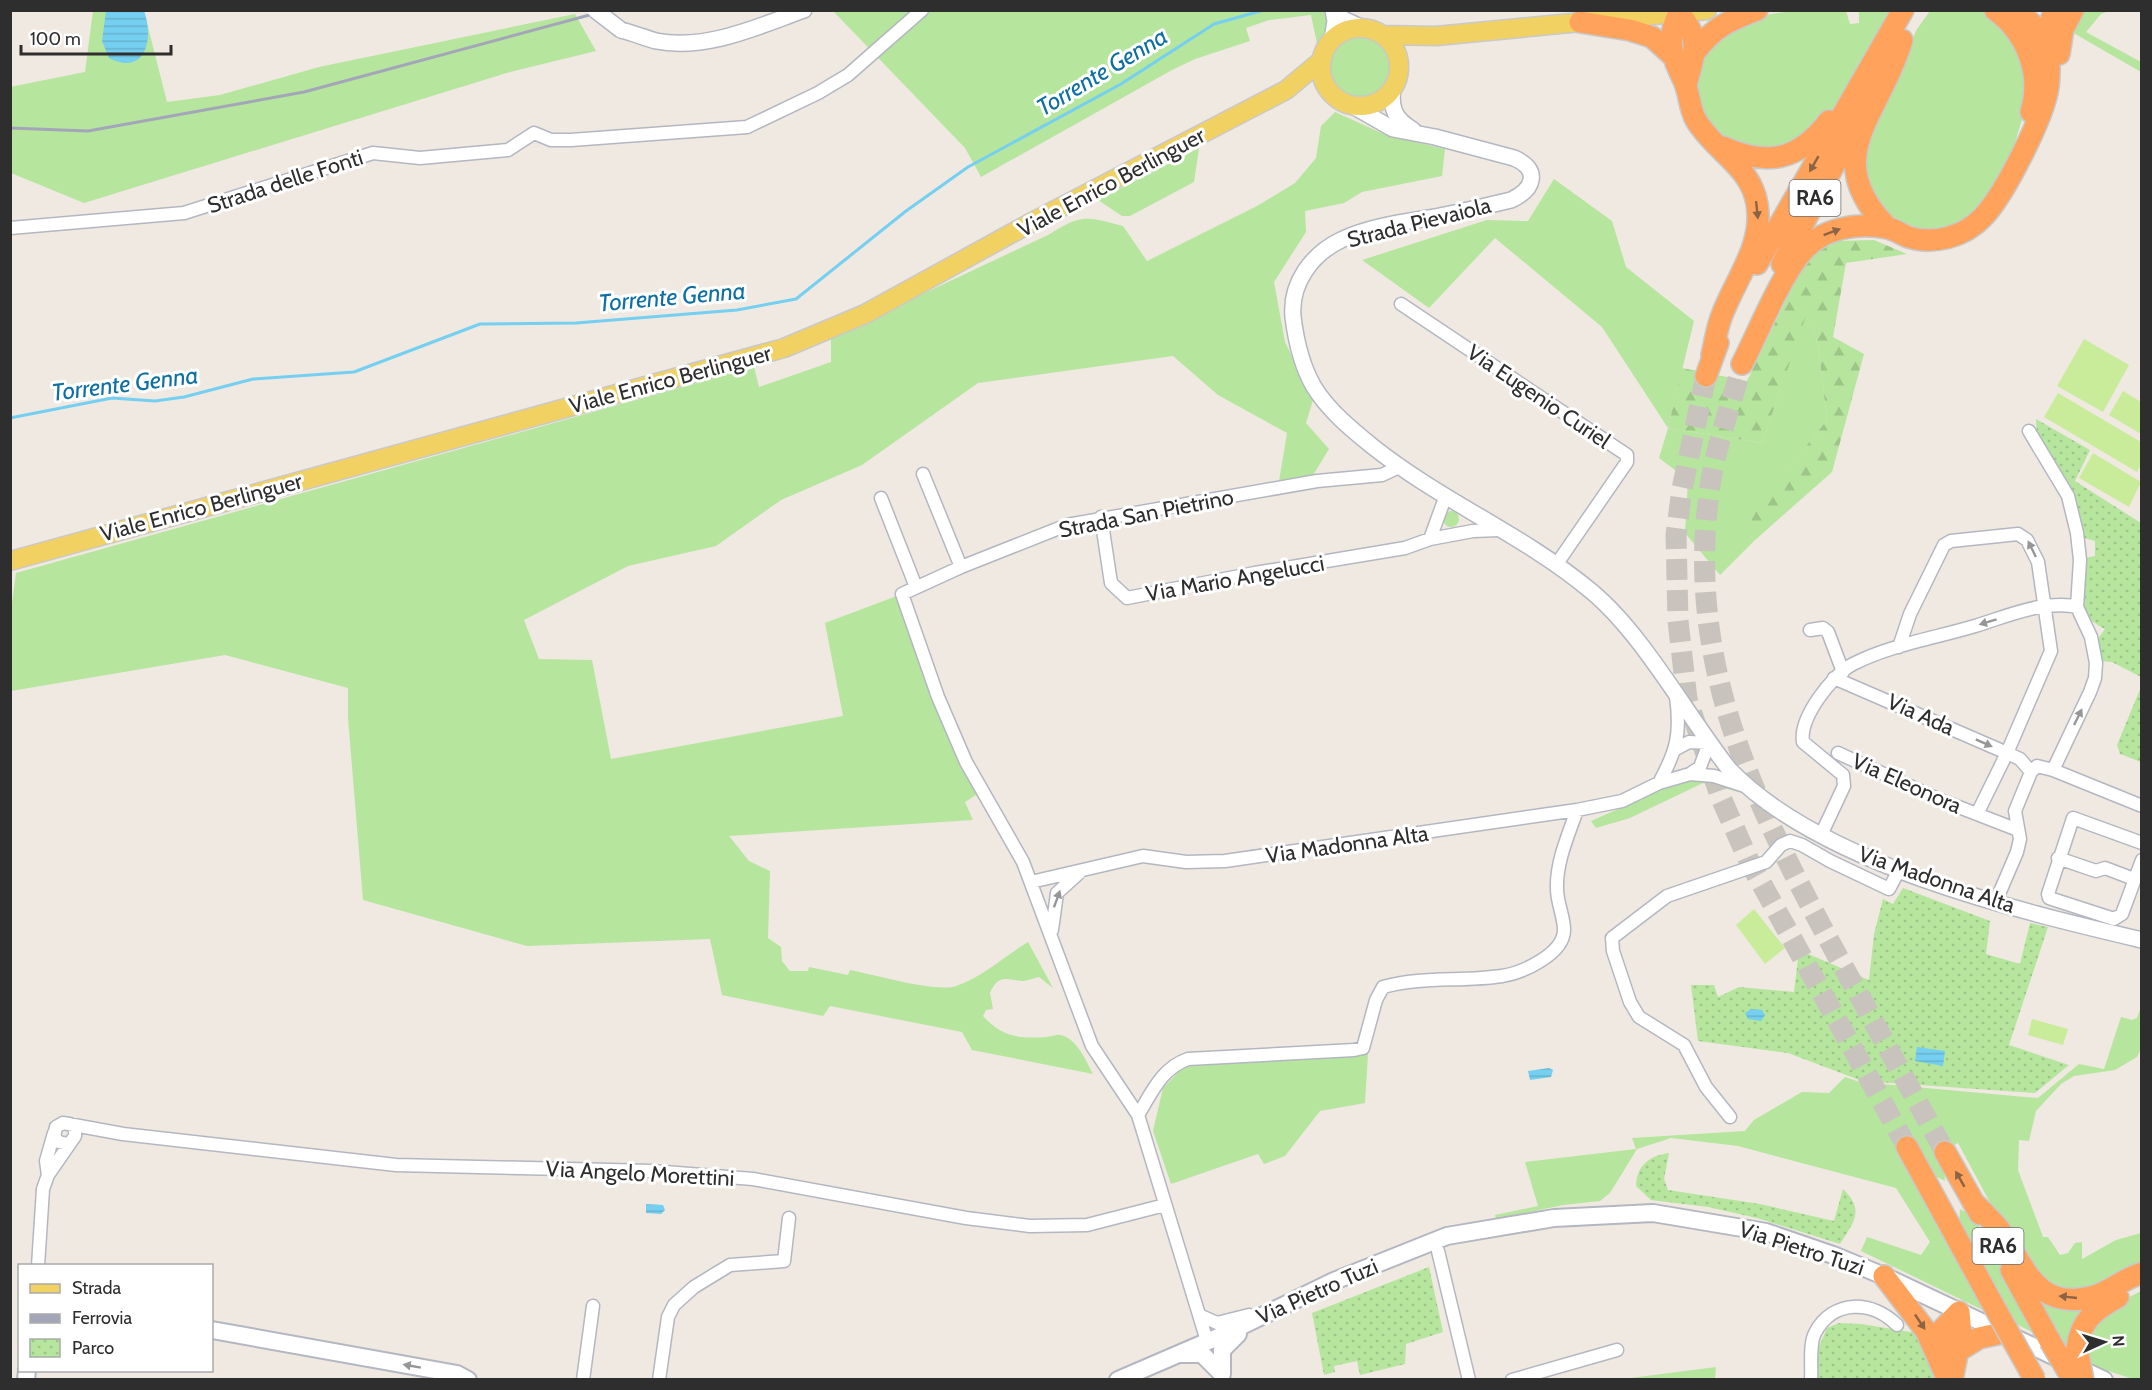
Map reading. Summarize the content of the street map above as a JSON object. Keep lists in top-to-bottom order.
{
  "streets": {
    "highway": ["RA6"],
    "main road": ["Viale Enrico Berlinguer", "Via Pietro Tuzi"],
    "street": [
      "Strada delle Fonti",
      "Strada Pievaiola",
      "Via Eugenio Curiel",
      "Strada San Pietrino",
      "Via Mario Angelucci",
      "Via Ada",
      "Via Eleonora",
      "Via Madonna Alta",
      "Via Angelo Morettini"
    ]
  },
  "crossings": [
    ["Strada Pievaiola", "Strada San Pietrino"],
    ["Strada Pievaiola", "Via Madonna Alta"],
    ["Via Eugenio Curiel", "Via Madonna Alta"],
    ["Strada San Pietrino", "Via Mario Angelucci"],
    ["Strada San Pietrino", "Via Madonna Alta"],
    ["Via Mario Angelucci", "Via Madonna Alta"],
    ["Via Ada", "Via Eleonora"]
  ],
  "one_way": ["Via Ada"],
  "water": ["Torrente Genna"],
  "legend": ["Strada", "Ferrovia", "Parco"],
  "scale_bar": "100 m",
  "north": "right"
}
